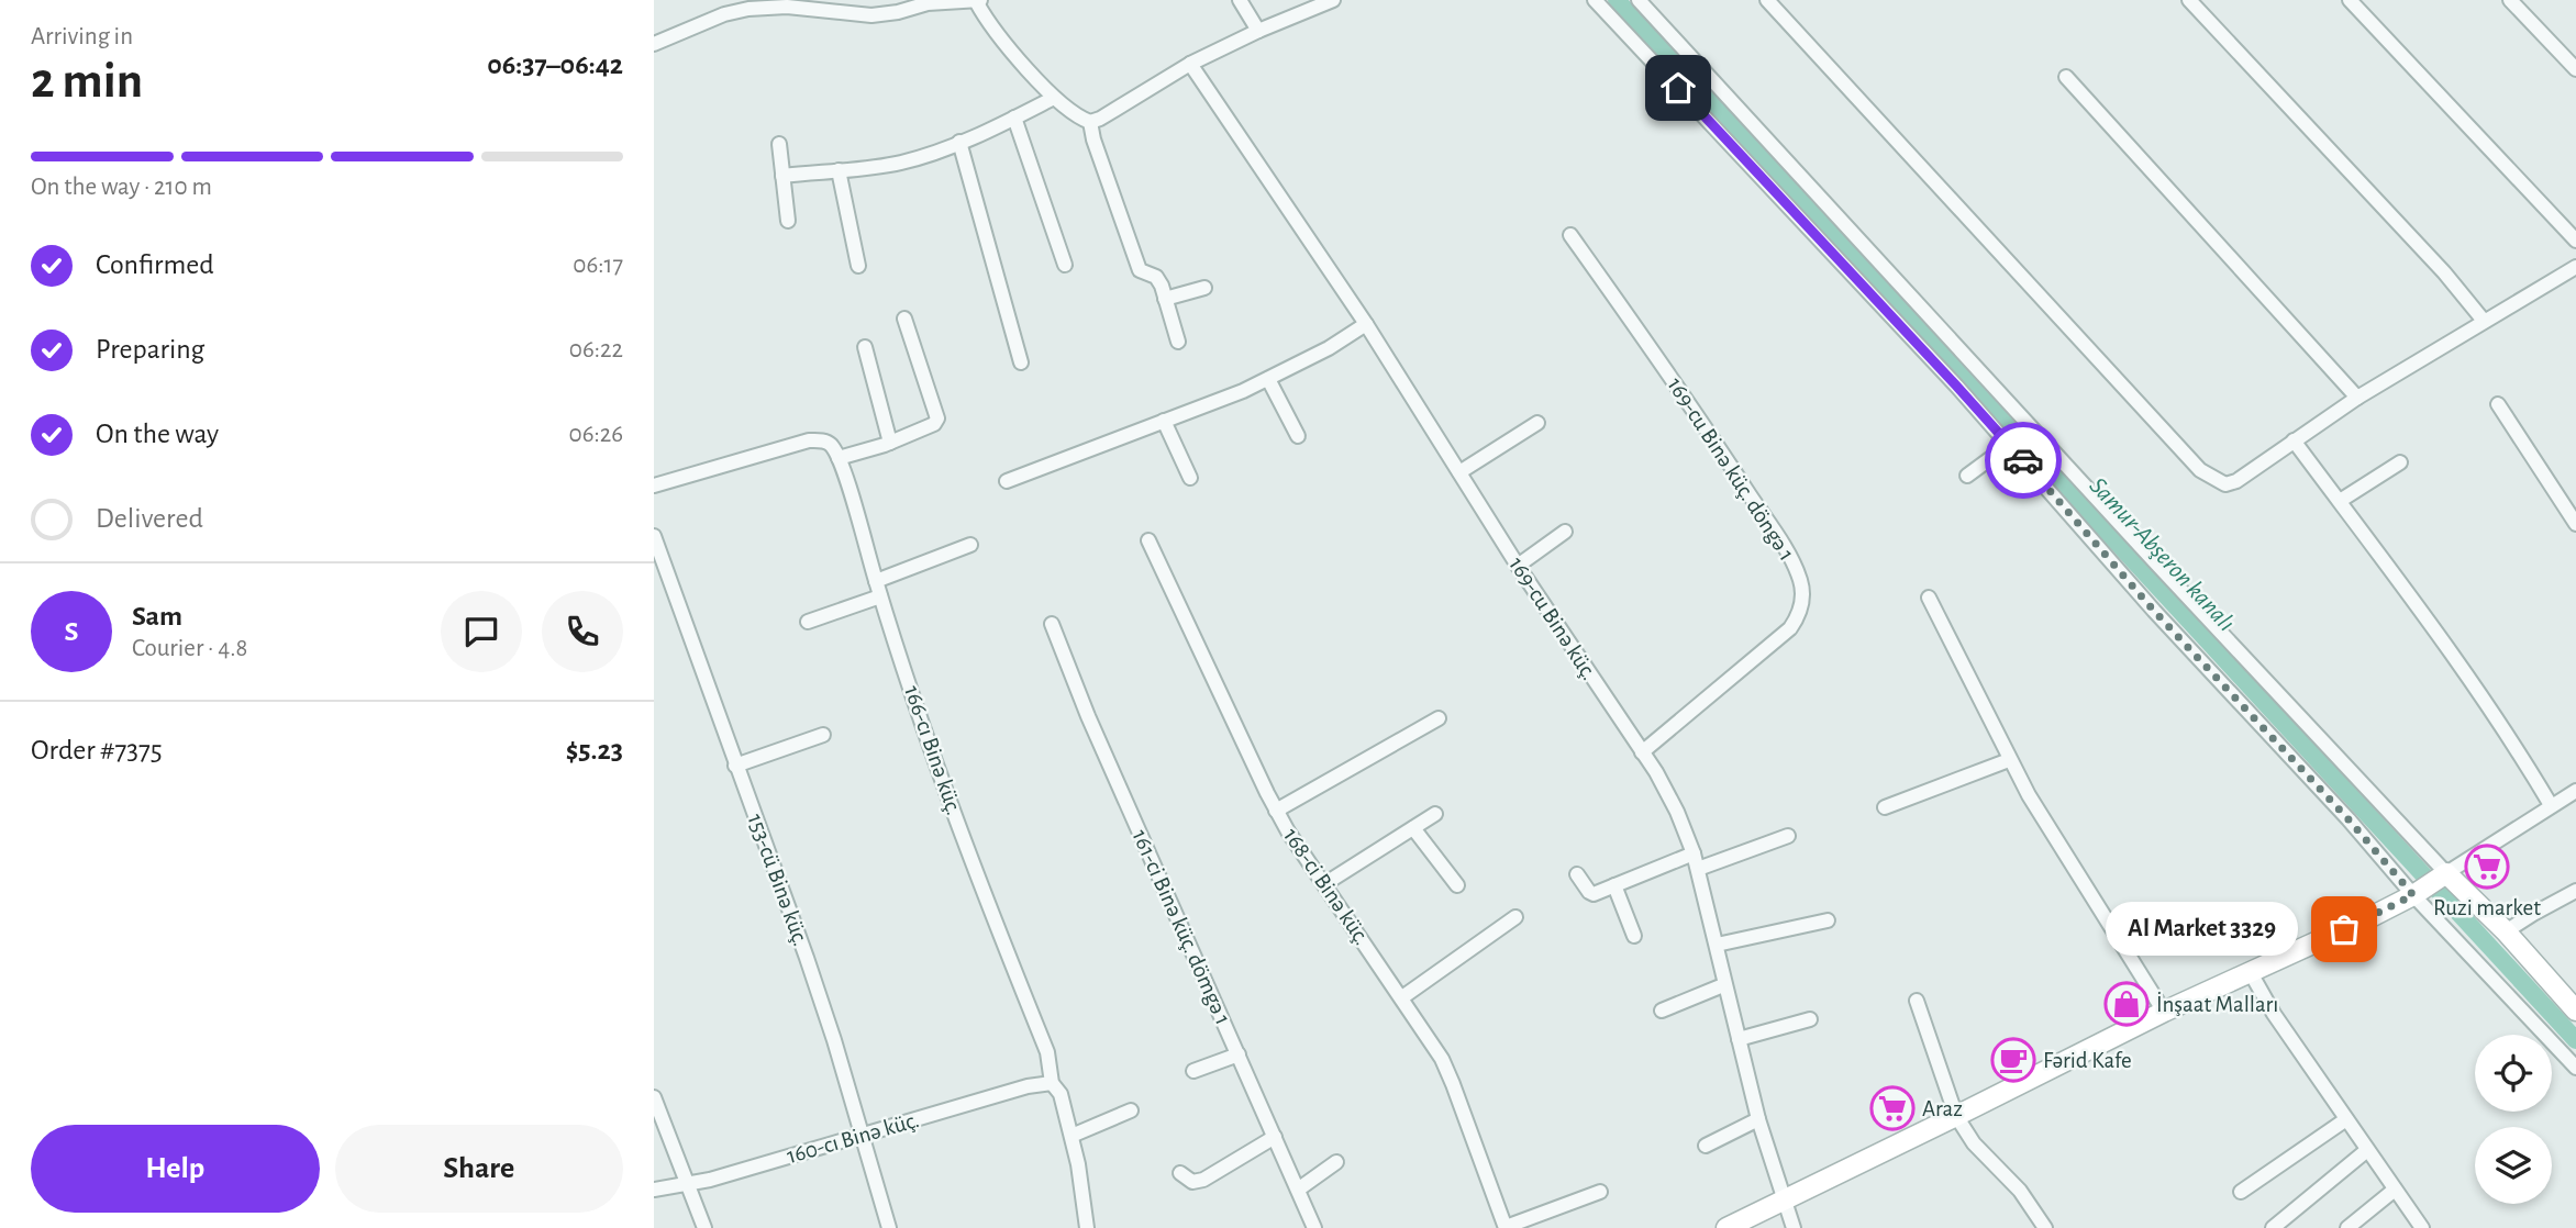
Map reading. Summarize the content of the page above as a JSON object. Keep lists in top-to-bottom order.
{
  "streets": {
    "street": [
      "169-cu Binə küç. döngə 1",
      "169-cu Binə küç.",
      "166-cı Binə küç.",
      "153-cü Binə küç.",
      "168-ci Binə küç.",
      "161-ci Binə küç. dömgə 1",
      "160-cı Binə küç."
    ]
  },
  "crossings": [
    ["169-cu Binə küç. döngə 1", "169-cu Binə küç."],
    ["166-cı Binə küç.", "160-cı Binə küç."],
    ["153-cü Binə küç.", "160-cı Binə küç."]
  ],
  "water": ["Samur-Abşeron kanalı"],
  "places": {
    "supermarket": ["Ruzi market", "Araz"],
    "other": ["Al Market 3329"],
    "shop": ["İnşaat Malları"],
    "cafe": ["Fərid Kafe"]
  },
  "page": {
    "heading": ["2 min", "Arriving in", "06:37–06:42"],
    "panel": [
      "Sam",
      "Courier · 4.8",
      "Order #7375",
      "$5.23"
    ],
    "bar": "On the way · 210 m",
    "list": [
      ["Confirmed", "06:17"],
      ["Preparing", "06:22"],
      ["On the way", "06:26"],
      "Delivered"
    ],
    "round": "S",
    "bubble": "Al Market 3329",
    "buttons": ["Help", "Share"]
  }
}
